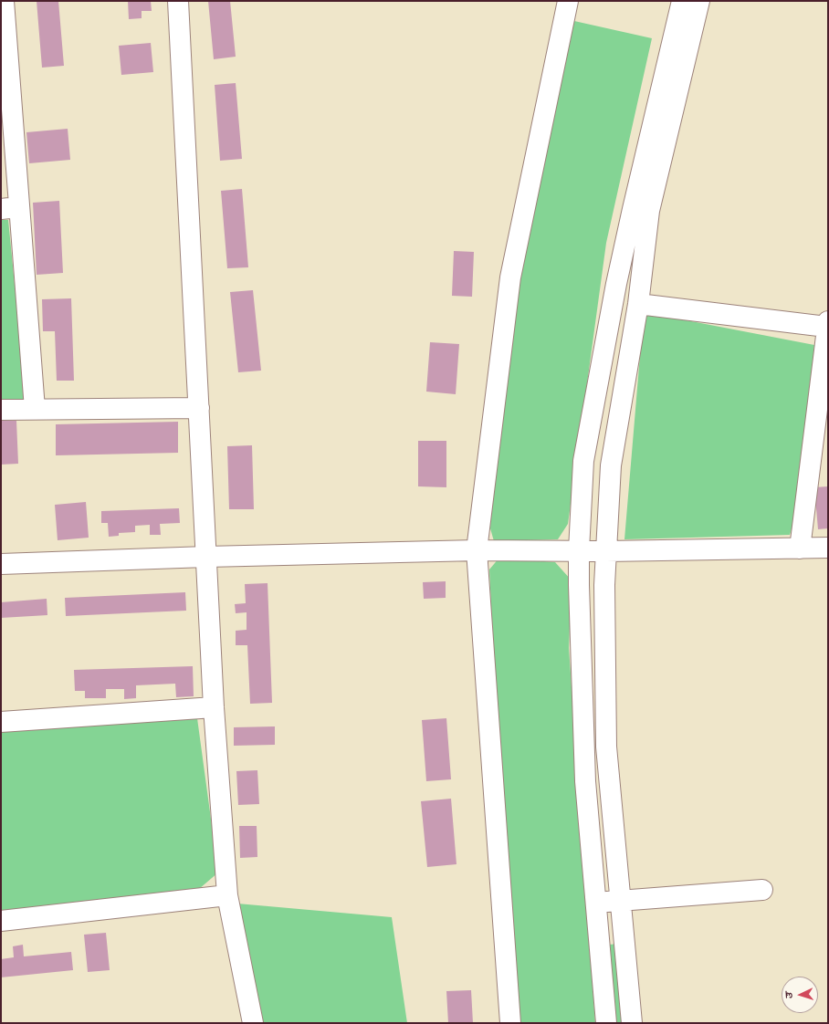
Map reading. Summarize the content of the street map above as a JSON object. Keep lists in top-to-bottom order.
{
  "north": "left"
}
